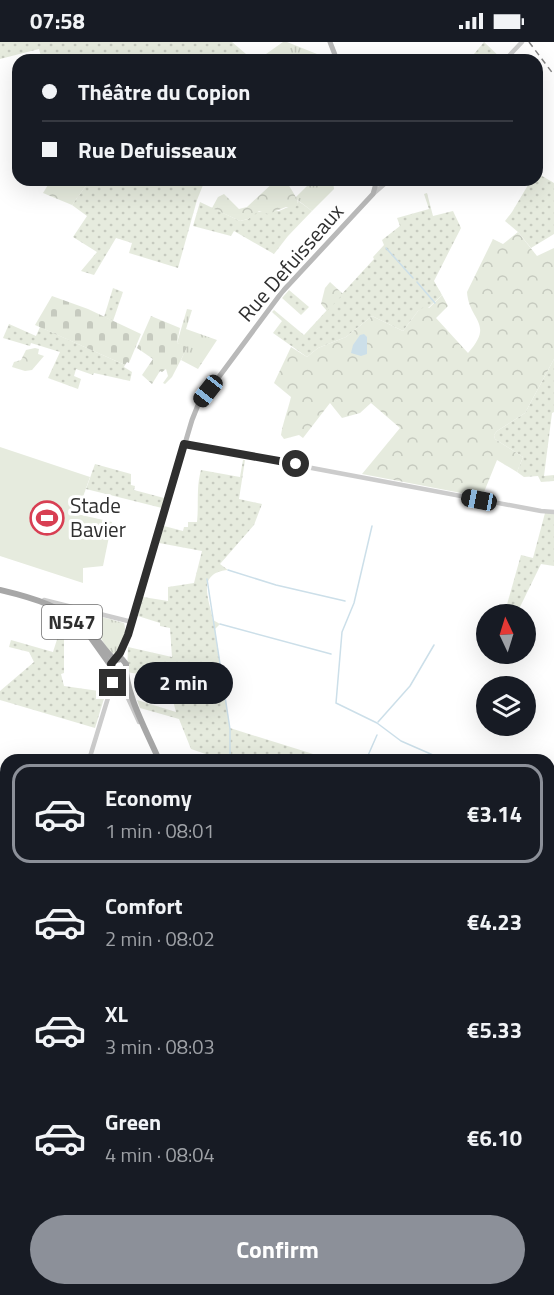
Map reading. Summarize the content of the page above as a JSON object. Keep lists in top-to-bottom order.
{
  "streets": {
    "main road": ["Rue Defuisseaux", "N547"]
  },
  "crossings": [
    ["Rue Defuisseaux", "N547"]
  ],
  "places": {
    "sports": ["Stade Bavier"]
  },
  "north": "top",
  "page": {
    "status": "07:58",
    "banner": ["Théâtre du Copion", "Rue Defuisseaux"],
    "bubble": "2 min",
    "list": [
      {
        "name": "Economy",
        "note": "1 min · 08:01",
        "value": "€3.14"
      },
      {
        "name": "Comfort",
        "note": "2 min · 08:02",
        "value": "€4.23"
      },
      {
        "name": "XL",
        "note": "3 min · 08:03",
        "value": "€5.33"
      },
      {
        "name": "Green",
        "note": "4 min · 08:04",
        "value": "€6.10"
      }
    ],
    "buttons": "Confirm"
  }
}
